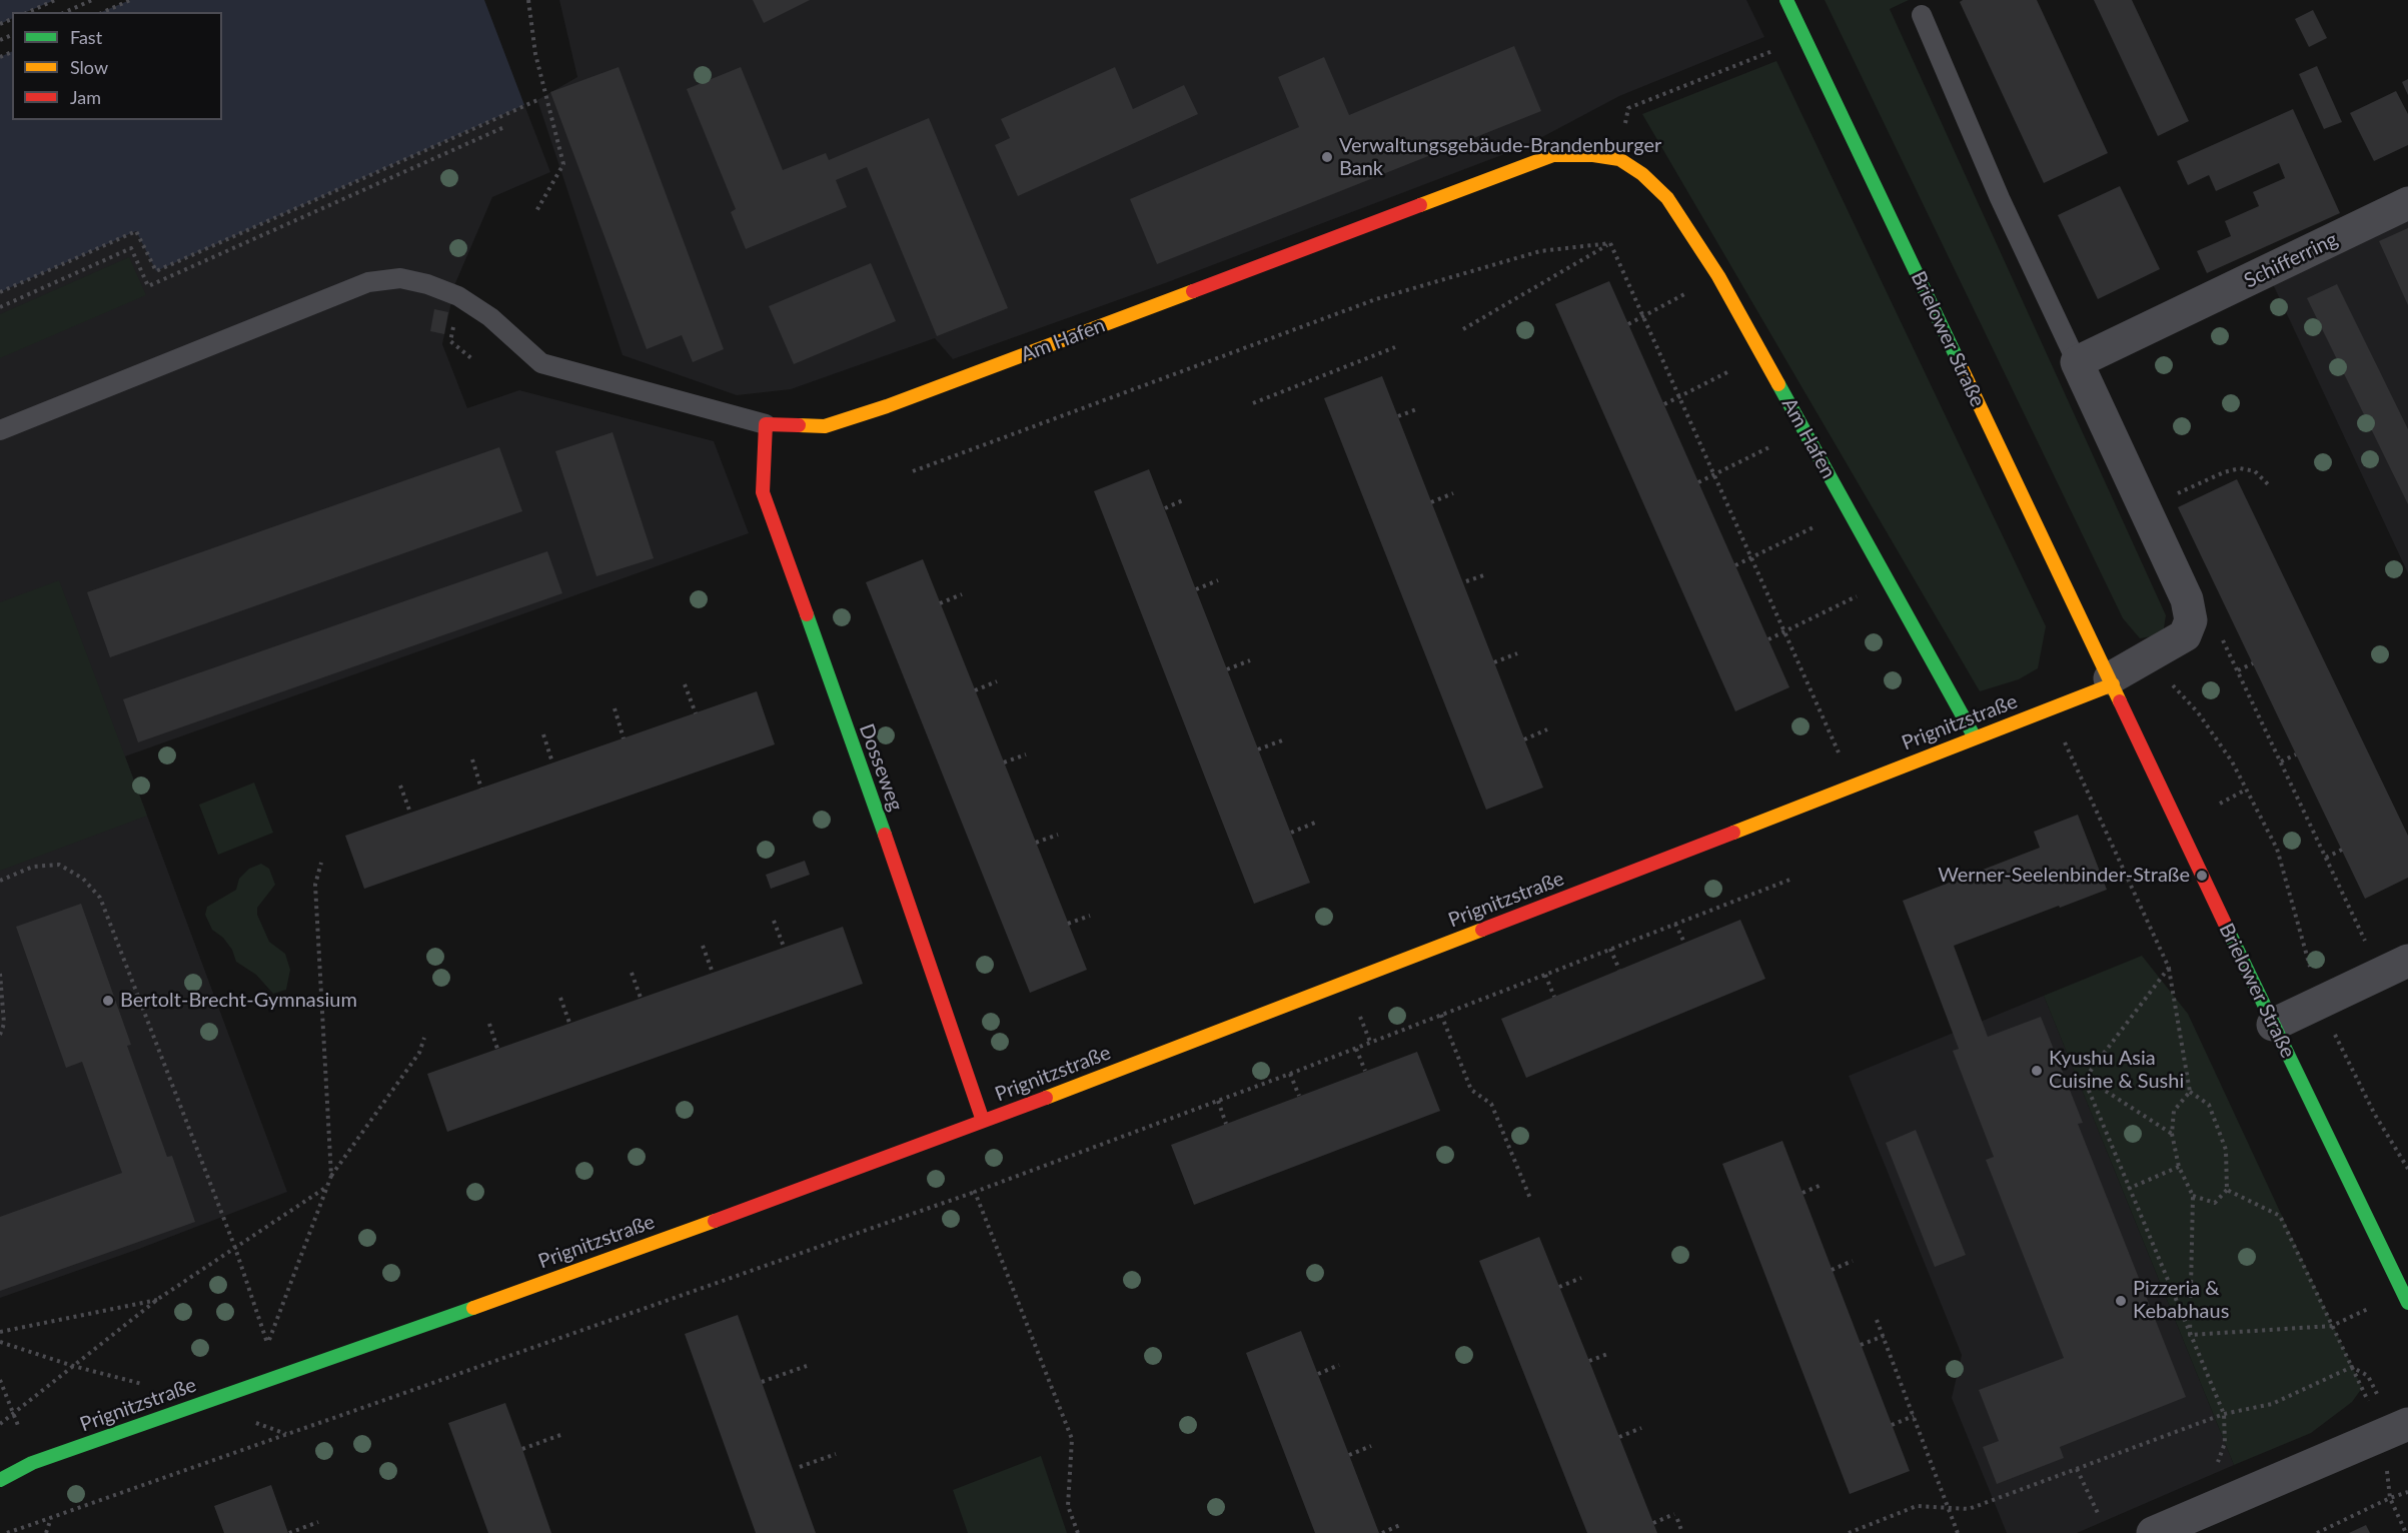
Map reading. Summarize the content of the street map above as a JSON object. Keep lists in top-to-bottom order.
{
  "streets": {
    "street": [
      "Schifferring",
      "Brielower Straße",
      "Am Hafen",
      "Prignitzstraße",
      "Dosseweg"
    ]
  },
  "crossings": [
    ["Brielower Straße", "Prignitzstraße"],
    ["Am Hafen", "Prignitzstraße"],
    ["Am Hafen", "Dosseweg"],
    ["Prignitzstraße", "Dosseweg"]
  ],
  "places": [
    "Verwaltungsgebäude-Brandenburger Bank",
    "Werner-Seelenbinder-Straße",
    "Bertolt-Brecht-Gymnasium",
    "Kyushu Asia Cuisine & Sushi",
    "Pizzeria & Kebabhaus"
  ],
  "legend": ["Fast", "Slow", "Jam"]
}
